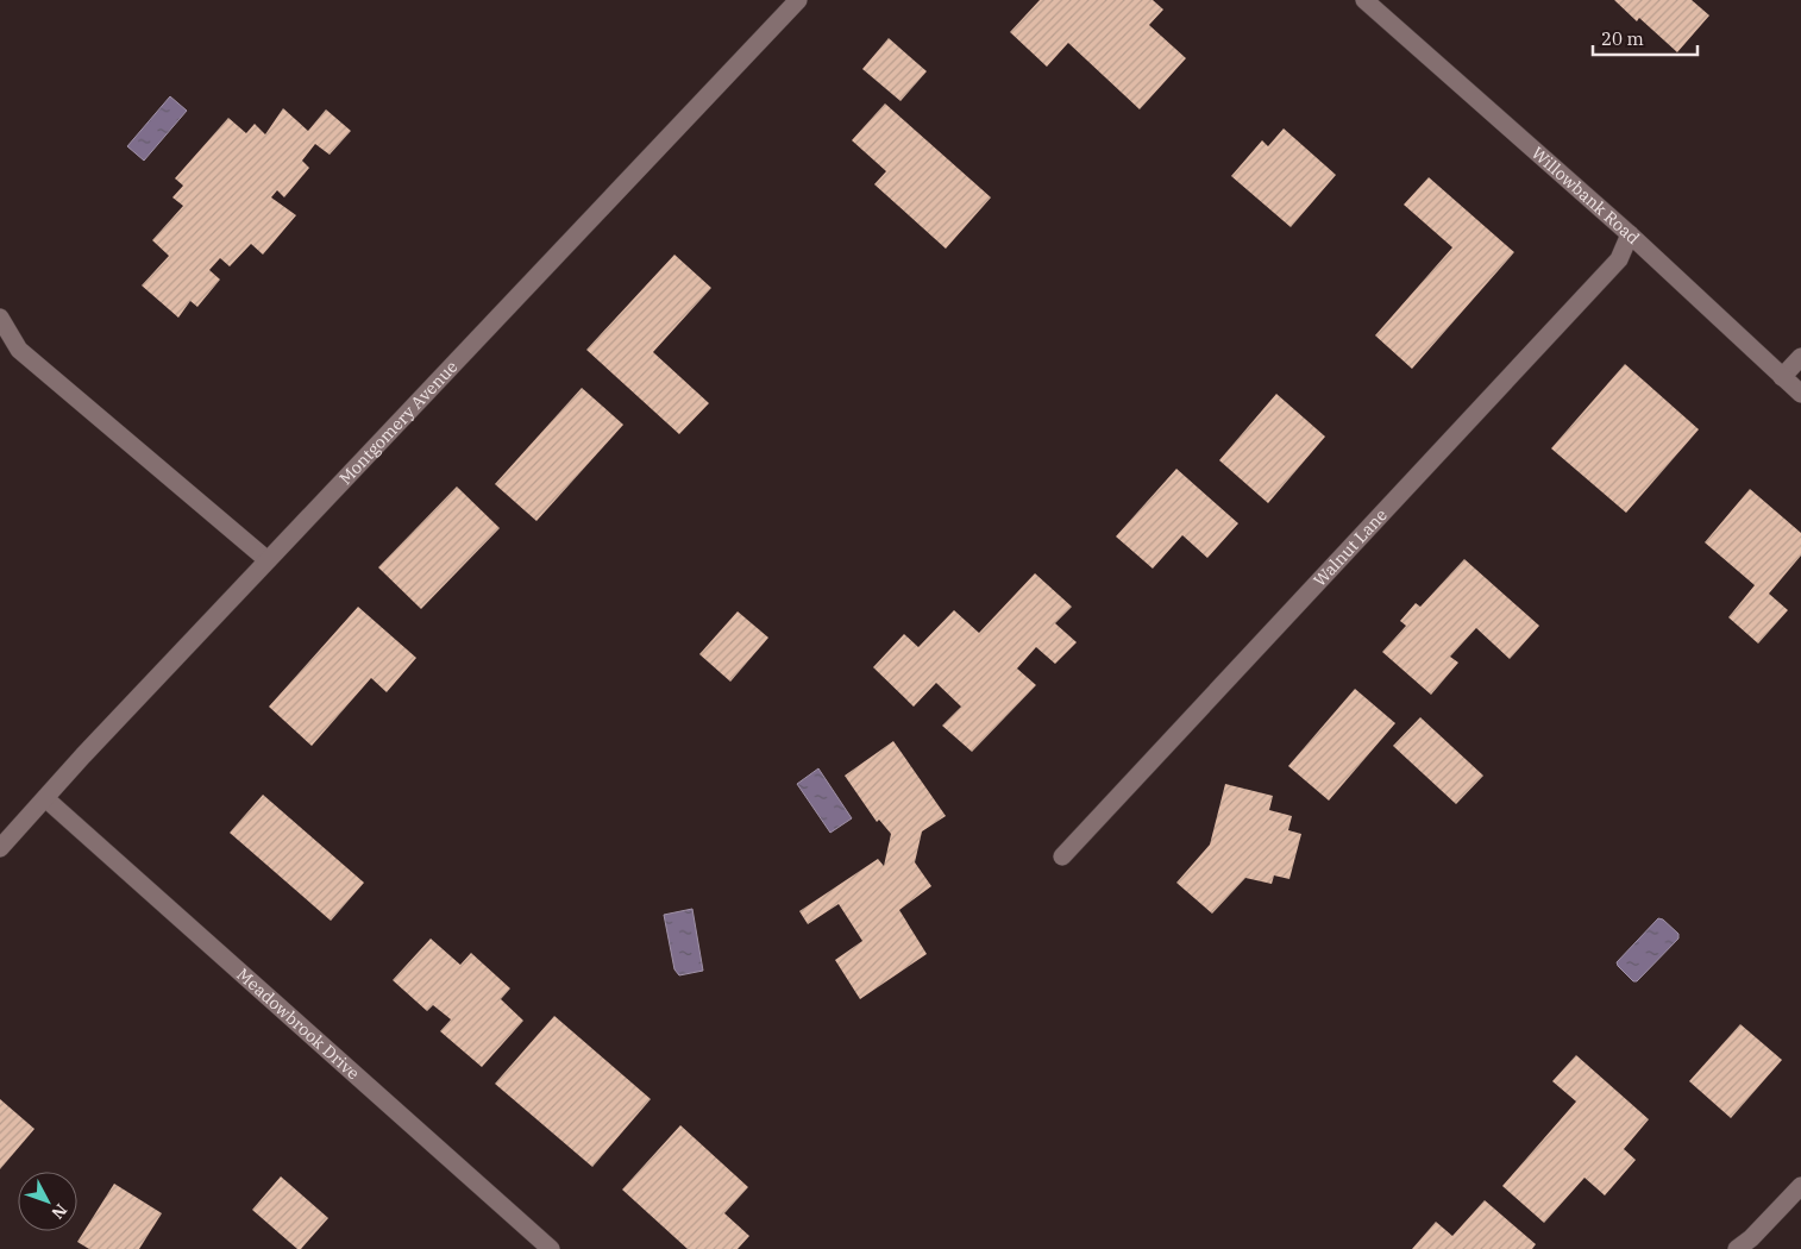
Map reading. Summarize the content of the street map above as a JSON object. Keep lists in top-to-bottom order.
{
  "streets": {
    "street": [
      "Willowbank Road",
      "Montgomery Avenue",
      "Walnut Lane",
      "Meadowbrook Drive"
    ]
  },
  "crossings": [
    ["Willowbank Road", "Walnut Lane"],
    ["Montgomery Avenue", "Meadowbrook Drive"]
  ],
  "scale_bar": "20 m",
  "north": "bottom right"
}
